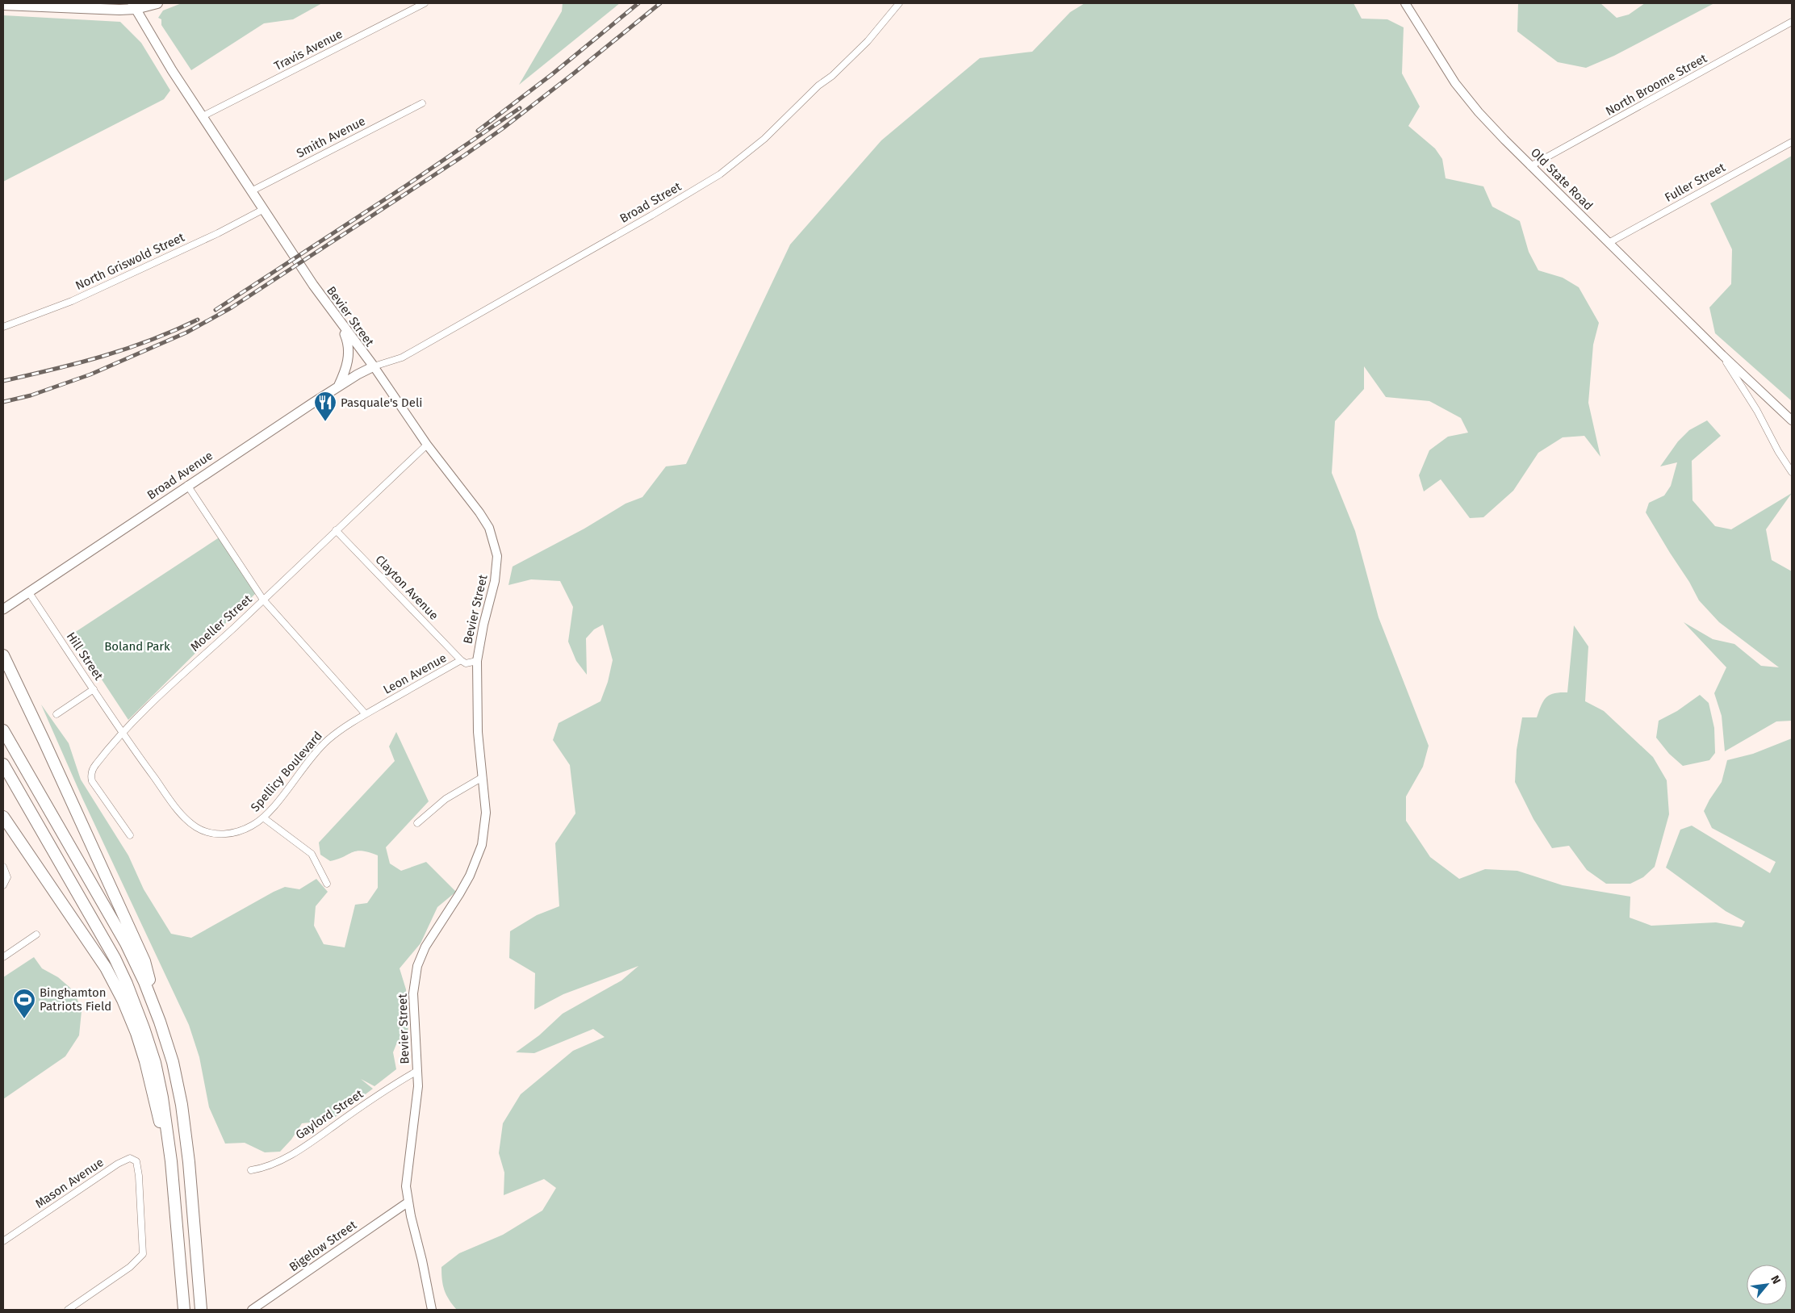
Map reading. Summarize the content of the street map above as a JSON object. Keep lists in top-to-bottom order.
{
  "streets": {
    "main road": ["Bevier Street", "Broad Avenue"],
    "street": [
      "Travis Avenue",
      "North Broome Street",
      "Smith Avenue",
      "Old State Road",
      "Fuller Street",
      "Broad Street",
      "North Griswold Street",
      "Clayton Avenue",
      "Moeller Street",
      "Hill Street",
      "Leon Avenue",
      "Spellicy Boulevard",
      "Gaylord Street",
      "Mason Avenue",
      "Bigelow Street"
    ]
  },
  "crossings": [
    ["Travis Avenue", "Bevier Street"],
    ["North Broome Street", "Old State Road"],
    ["Smith Avenue", "Bevier Street"],
    ["Old State Road", "Fuller Street"],
    ["Broad Street", "Bevier Street"],
    ["Broad Street", "Broad Avenue"],
    ["North Griswold Street", "Bevier Street"],
    ["Bevier Street", "Broad Avenue"],
    ["Bevier Street", "Moeller Street"],
    ["Bevier Street", "Leon Avenue"],
    ["Bevier Street", "Gaylord Street"],
    ["Bevier Street", "Bigelow Street"],
    ["Broad Avenue", "Hill Street"],
    ["Clayton Avenue", "Moeller Street"],
    ["Clayton Avenue", "Leon Avenue"],
    ["Moeller Street", "Hill Street"],
    ["Moeller Street", "Spellicy Boulevard"],
    ["Hill Street", "Spellicy Boulevard"],
    ["Leon Avenue", "Spellicy Boulevard"]
  ],
  "parks": ["Boland Park"],
  "places": {
    "restaurant": ["Pasquale's Deli"],
    "sports": ["Binghamton Patriots Field"]
  },
  "north": "top right"
}
